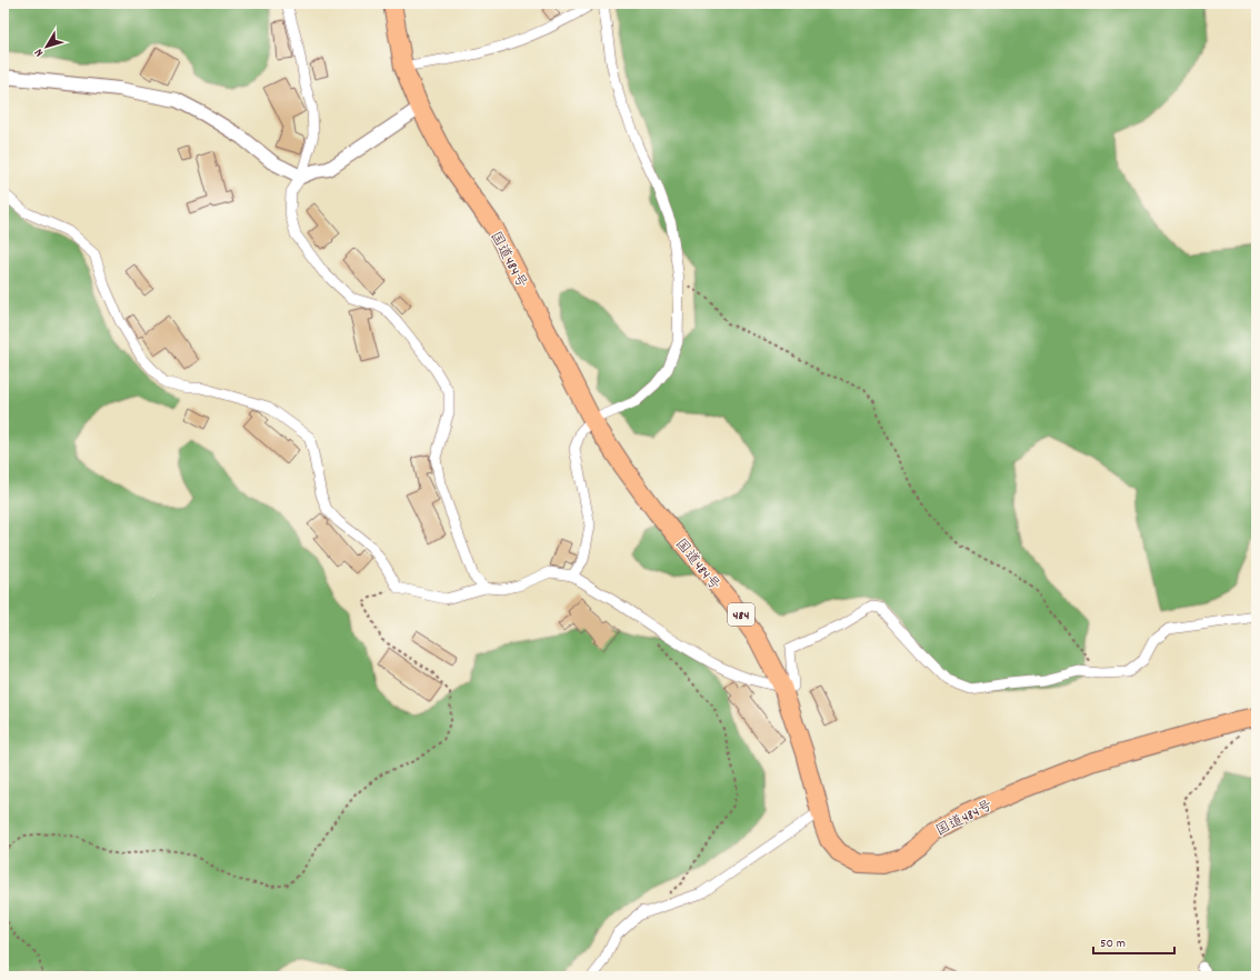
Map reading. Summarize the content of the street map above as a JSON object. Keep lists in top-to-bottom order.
{
  "streets": {
    "highway": ["国道484号", "484"]
  },
  "scale_bar": "50 m",
  "north": "bottom left"
}
